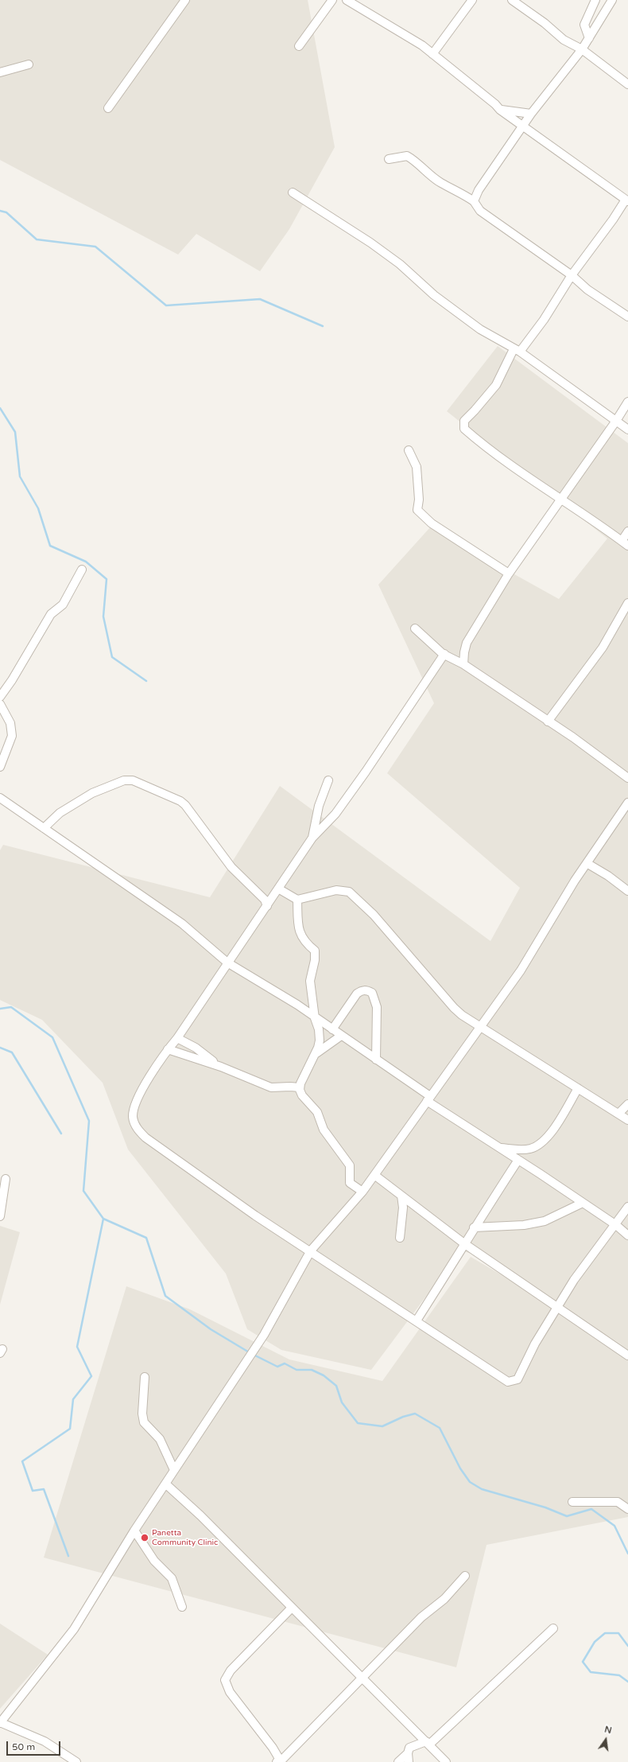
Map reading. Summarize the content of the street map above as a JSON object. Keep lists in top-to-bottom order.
{
  "places": ["Panetta Community Clinic"],
  "scale_bar": "50 m",
  "north": "top"
}
